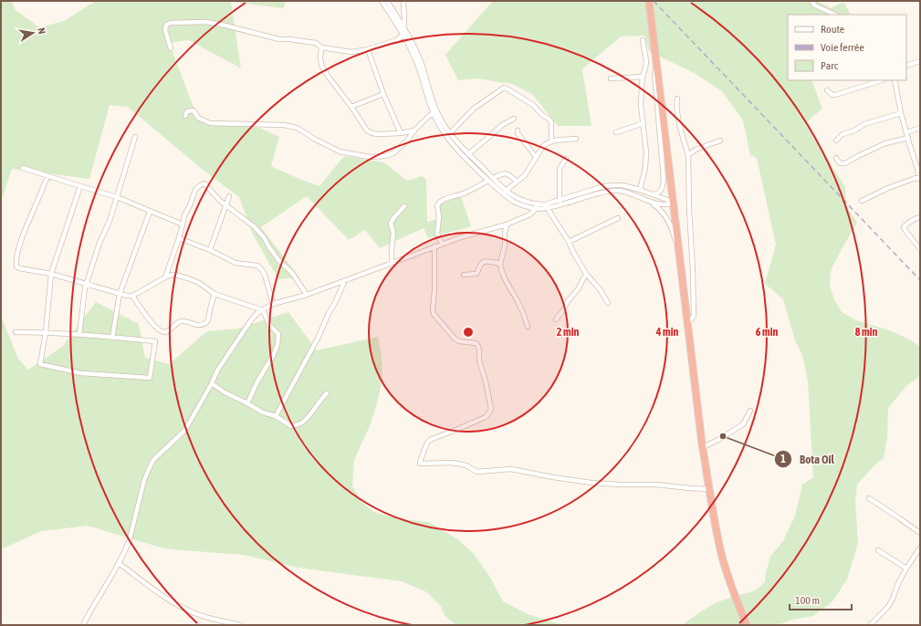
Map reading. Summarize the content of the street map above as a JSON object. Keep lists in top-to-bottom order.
{
  "places": ["Bota Oil"],
  "legend": ["Route", "Voie ferrée", "Parc"],
  "scale_bar": "100 m",
  "north": "right",
  "rings": [
    "2 min",
    "4 min",
    "6 min",
    "8 min"
  ]
}
